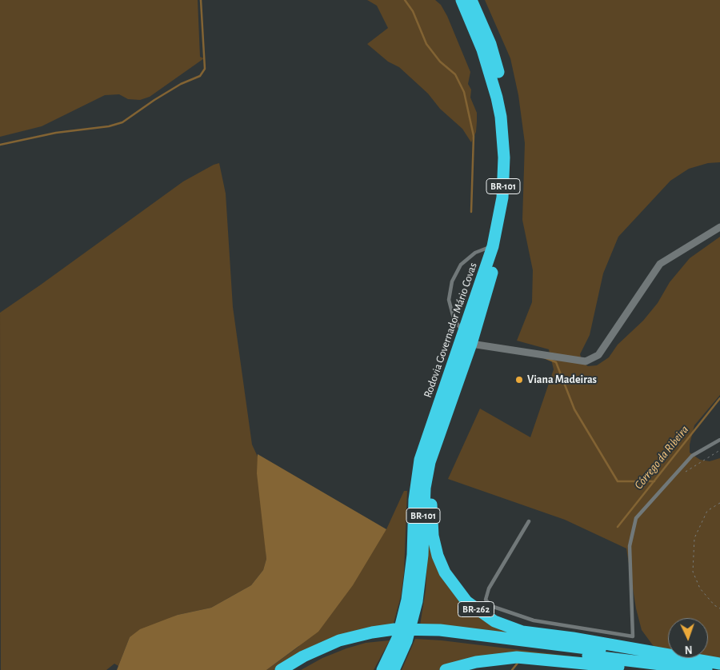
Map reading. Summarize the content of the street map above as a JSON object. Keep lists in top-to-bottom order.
{
  "streets": {
    "highway": ["BR-101", "Rodovia Governador Mário Covas", "BR-262"]
  },
  "crossings": [
    ["Rodovia Governador Mário Covas", "BR-262"]
  ],
  "water": ["Córrego da Ribeira"],
  "places": ["Viana Madeiras"],
  "north": "bottom"
}
